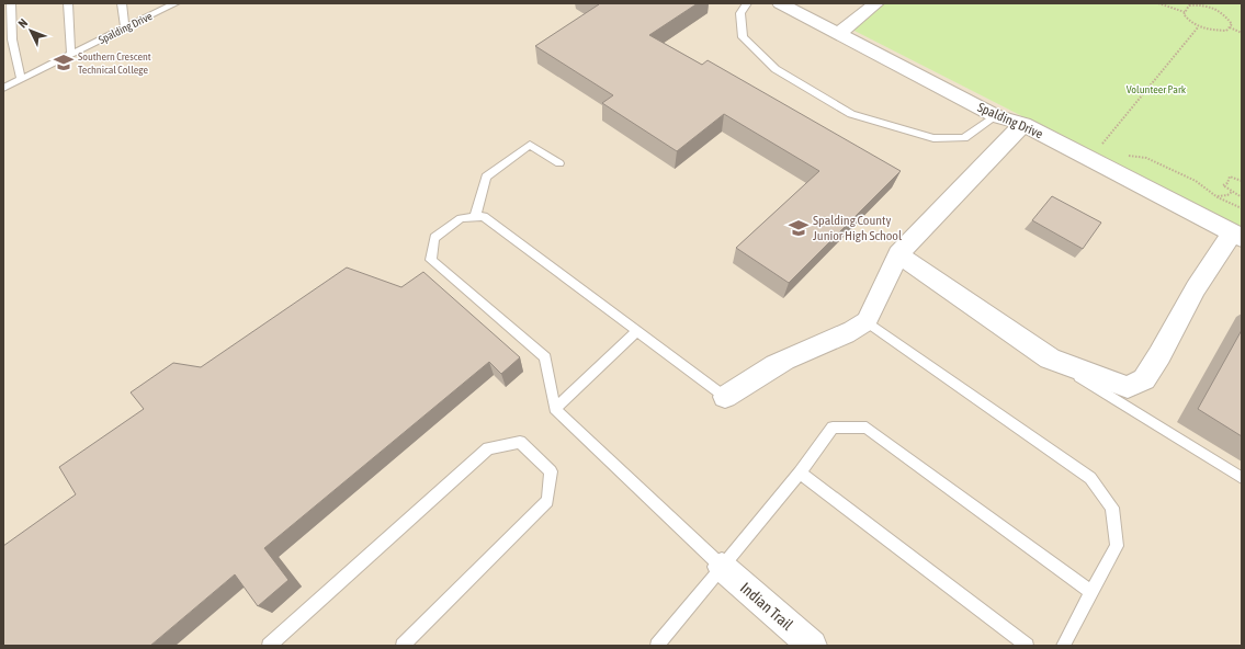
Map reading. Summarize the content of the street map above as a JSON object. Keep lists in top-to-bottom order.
{
  "streets": {
    "street": ["Spalding Drive", "Indian Trail"]
  },
  "parks": ["Volunteer Park"],
  "places": {
    "school or university": ["Southern Crescent Technical College", "Spalding County Junior High School"]
  },
  "north": "top left"
}
